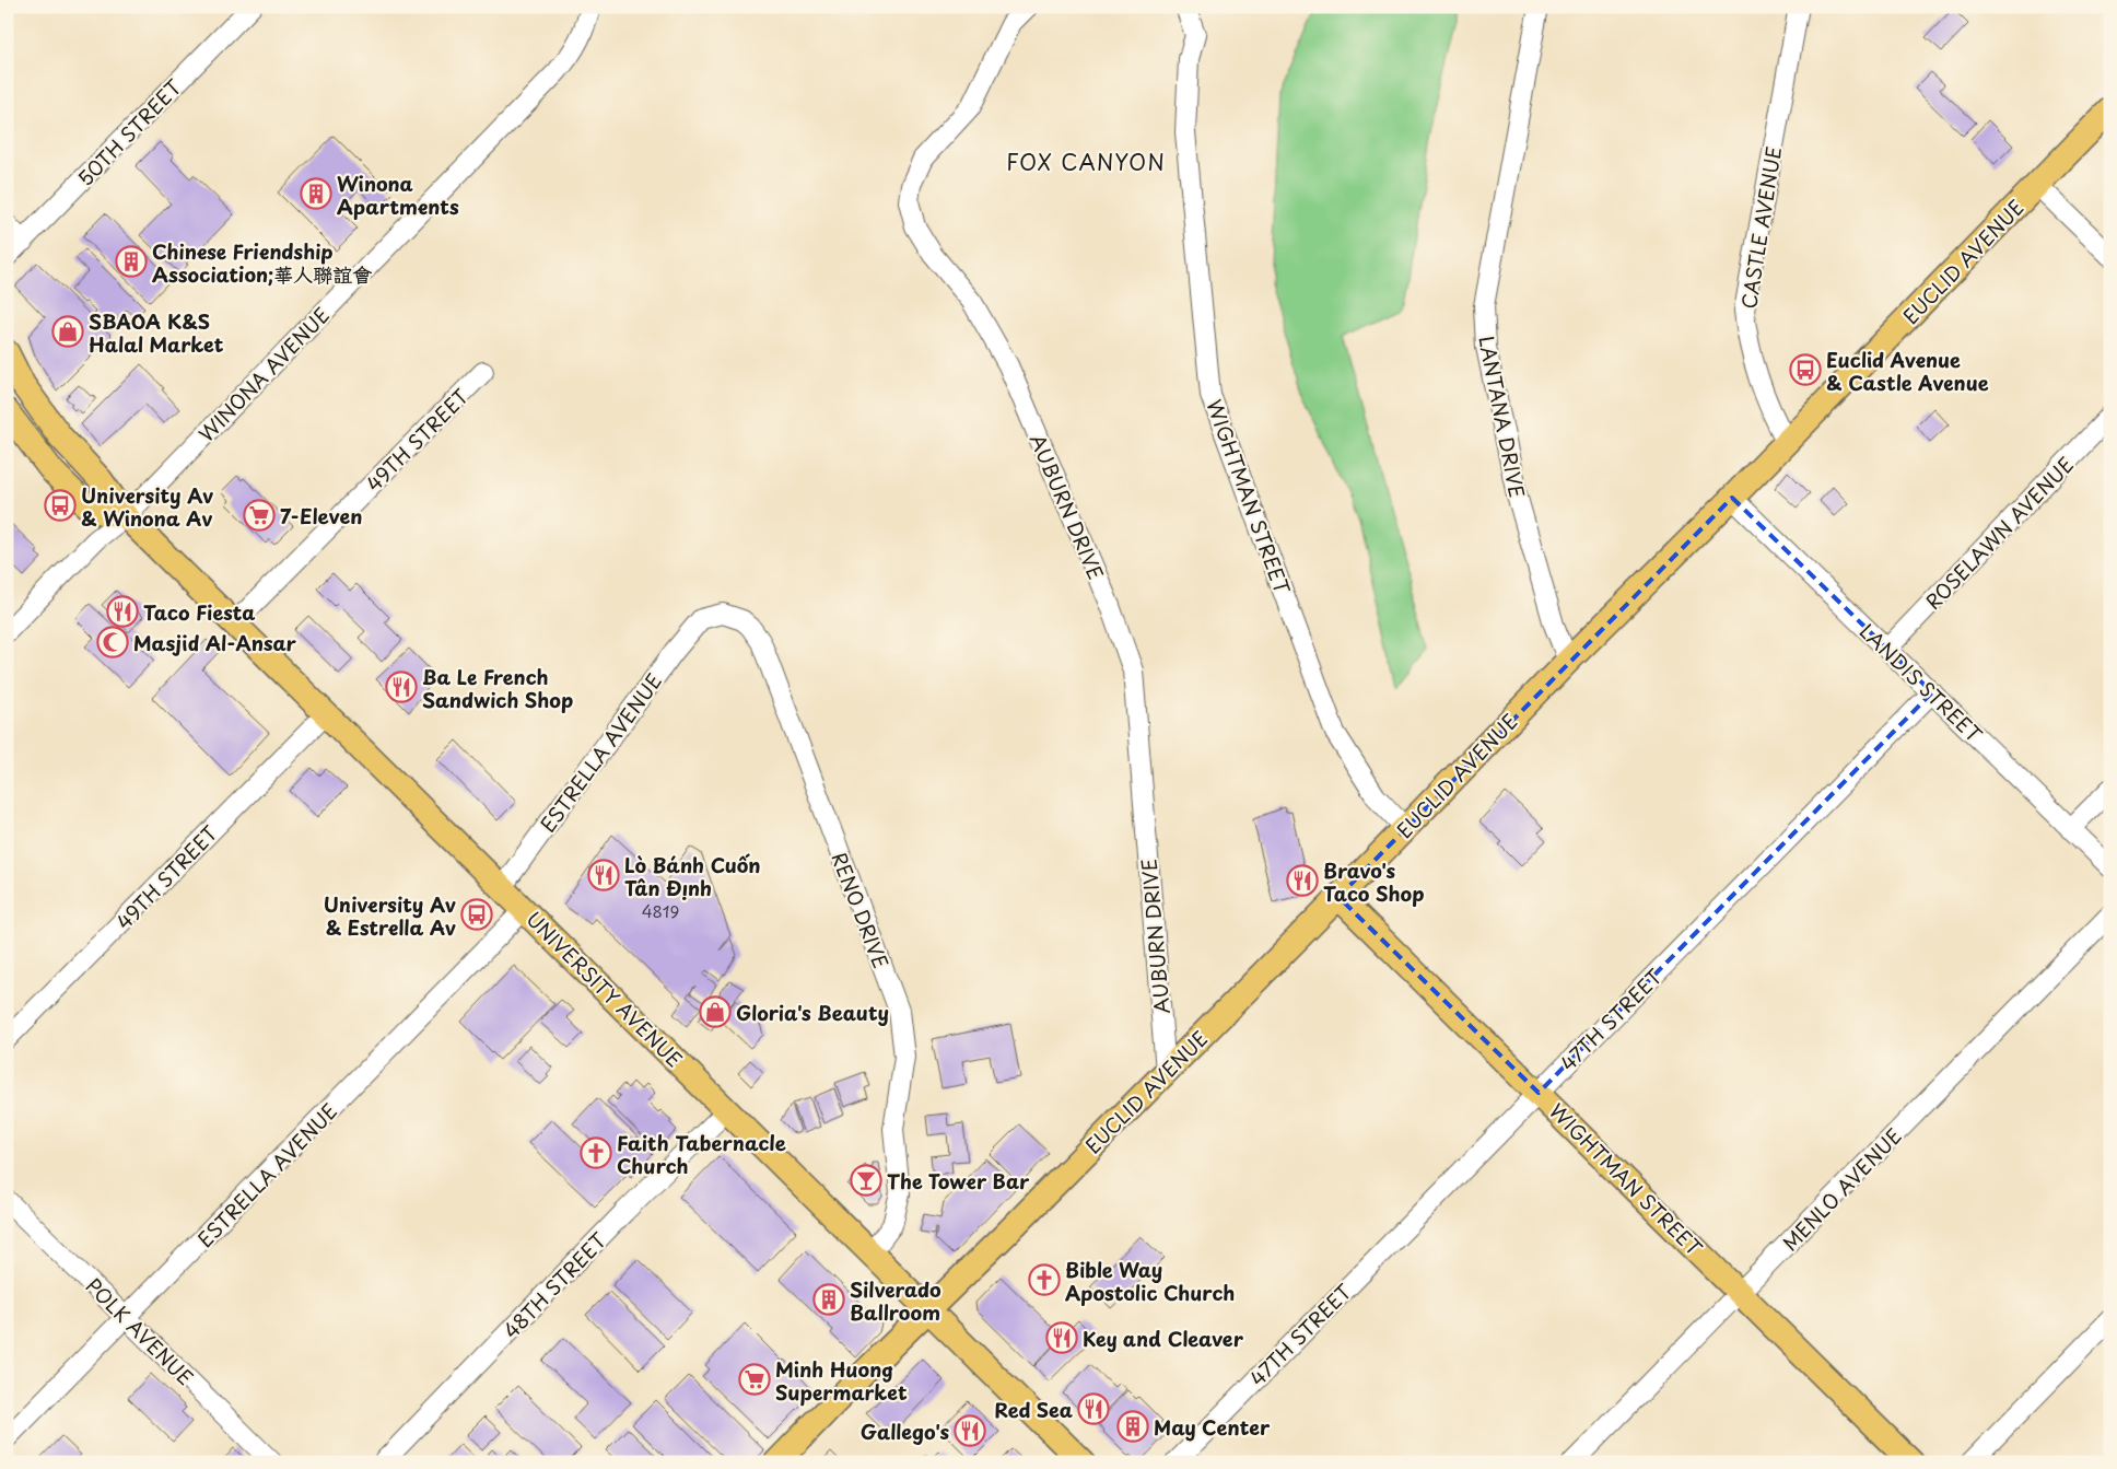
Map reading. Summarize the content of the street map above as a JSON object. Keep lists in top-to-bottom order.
{
  "streets": {
    "main road": ["EUCLID AVENUE", "WIGHTMAN STREET", "UNIVERSITY AVENUE"],
    "street": [
      "50TH STREET",
      "CASTLE AVENUE",
      "WINONA AVENUE",
      "LANTANA DRIVE",
      "49TH STREET",
      "AUBURN DRIVE",
      "ROSELAWN AVENUE",
      "LANDIS STREET",
      "ESTRELLA AVENUE",
      "RENO DRIVE",
      "47TH STREET",
      "MENLO AVENUE",
      "48TH STREET",
      "POLK AVENUE"
    ]
  },
  "crossings": [
    ["CASTLE AVENUE", "EUCLID AVENUE"],
    ["EUCLID AVENUE", "LANTANA DRIVE"],
    ["EUCLID AVENUE", "WIGHTMAN STREET"],
    ["EUCLID AVENUE", "AUBURN DRIVE"],
    ["EUCLID AVENUE", "LANDIS STREET"],
    ["EUCLID AVENUE", "UNIVERSITY AVENUE"],
    ["WINONA AVENUE", "UNIVERSITY AVENUE"],
    ["49TH STREET", "UNIVERSITY AVENUE"],
    ["WIGHTMAN STREET", "47TH STREET"],
    ["WIGHTMAN STREET", "MENLO AVENUE"],
    ["ROSELAWN AVENUE", "LANDIS STREET"],
    ["LANDIS STREET", "47TH STREET"],
    ["ESTRELLA AVENUE", "RENO DRIVE"],
    ["ESTRELLA AVENUE", "UNIVERSITY AVENUE"],
    ["ESTRELLA AVENUE", "POLK AVENUE"],
    ["RENO DRIVE", "UNIVERSITY AVENUE"],
    ["UNIVERSITY AVENUE", "48TH STREET"]
  ],
  "districts": ["FOX CANYON"],
  "places": {
    "building": [
      "Winona Apartments",
      "Chinese Friendship Association;華人聯誼會",
      "Silverado Ballroom",
      "May Center"
    ],
    "shop": ["SBAOA K&S Halal Market", "Gloria's Beauty"],
    "bus stop": ["Euclid Avenue & Castle Avenue", "University Av & Winona Av", "University Av & Estrella Av"],
    "supermarket": ["7-Eleven", "Minh Huong Supermarket"],
    "restaurant": [
      "Taco Fiesta",
      "Ba Le French Sandwich Shop",
      "Lò Bánh Cuốn Tân Định",
      "Bravo's Taco Shop",
      "Key and Cleaver",
      "Red Sea",
      "Gallego's"
    ],
    "mosque": ["Masjid Al-Ansar"],
    "church": ["Faith Tabernacle Church", "Bible Way Apostolic Church"],
    "bar": ["The Tower Bar"]
  },
  "house_numbers": ["4819"]
}
